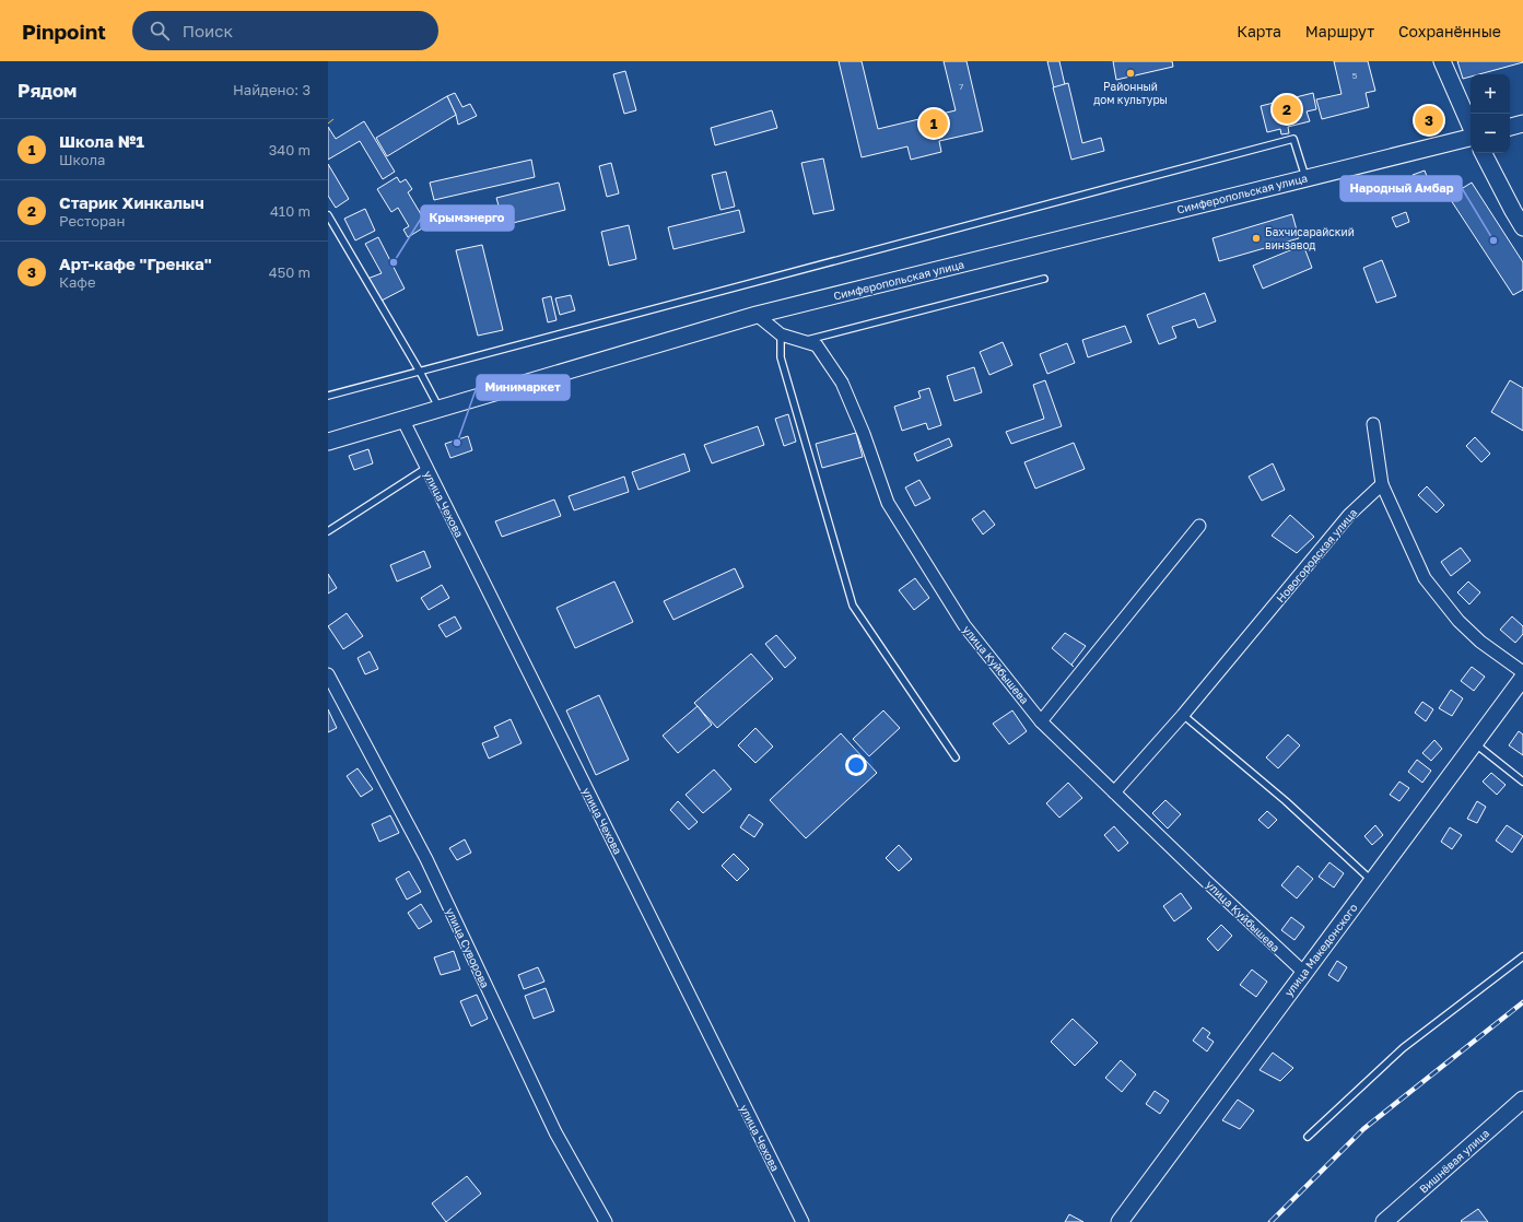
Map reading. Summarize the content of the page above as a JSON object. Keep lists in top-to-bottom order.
{
  "streets": {
    "main road": ["Симферопольская улица", "улица Македонского", "Вишнёвая улица"],
    "street": [
      "улица Чехова",
      "Новогородская улица",
      "улица Куйбышева",
      "улица Суворова"
    ]
  },
  "crossings": [
    ["Симферопольская улица", "улица Чехова"],
    ["Симферопольская улица", "улица Куйбышева"],
    ["Новогородская улица", "улица Куйбышева"],
    ["улица Куйбышева", "улица Македонского"]
  ],
  "places": [
    "Районный дом культуры",
    "Бахчисарайский винзавод",
    "Народный Амбар",
    "Крымэнерго",
    "Минимаркет"
  ],
  "house_numbers": ["5", "7"],
  "page": {
    "header": "Pinpoint",
    "search": "Поиск",
    "nav": ["Карта", "Маршрут", "Сохранённые"],
    "heading": ["Рядом", "Найдено: 3"],
    "map_buttons": ["+", "−"],
    "pins": ["2", "3", "1"],
    "list": [
      {
        "mark": "1",
        "name": "Школа №1",
        "note": "Школа",
        "value": "340 m"
      },
      {
        "mark": "2",
        "name": "Старик Хинкалыч",
        "note": "Ресторан",
        "value": "410 m"
      },
      {
        "mark": "3",
        "name": "Арт-кафе \"Гренка\"",
        "note": "Кафе",
        "value": "450 m"
      }
    ]
  }
}
